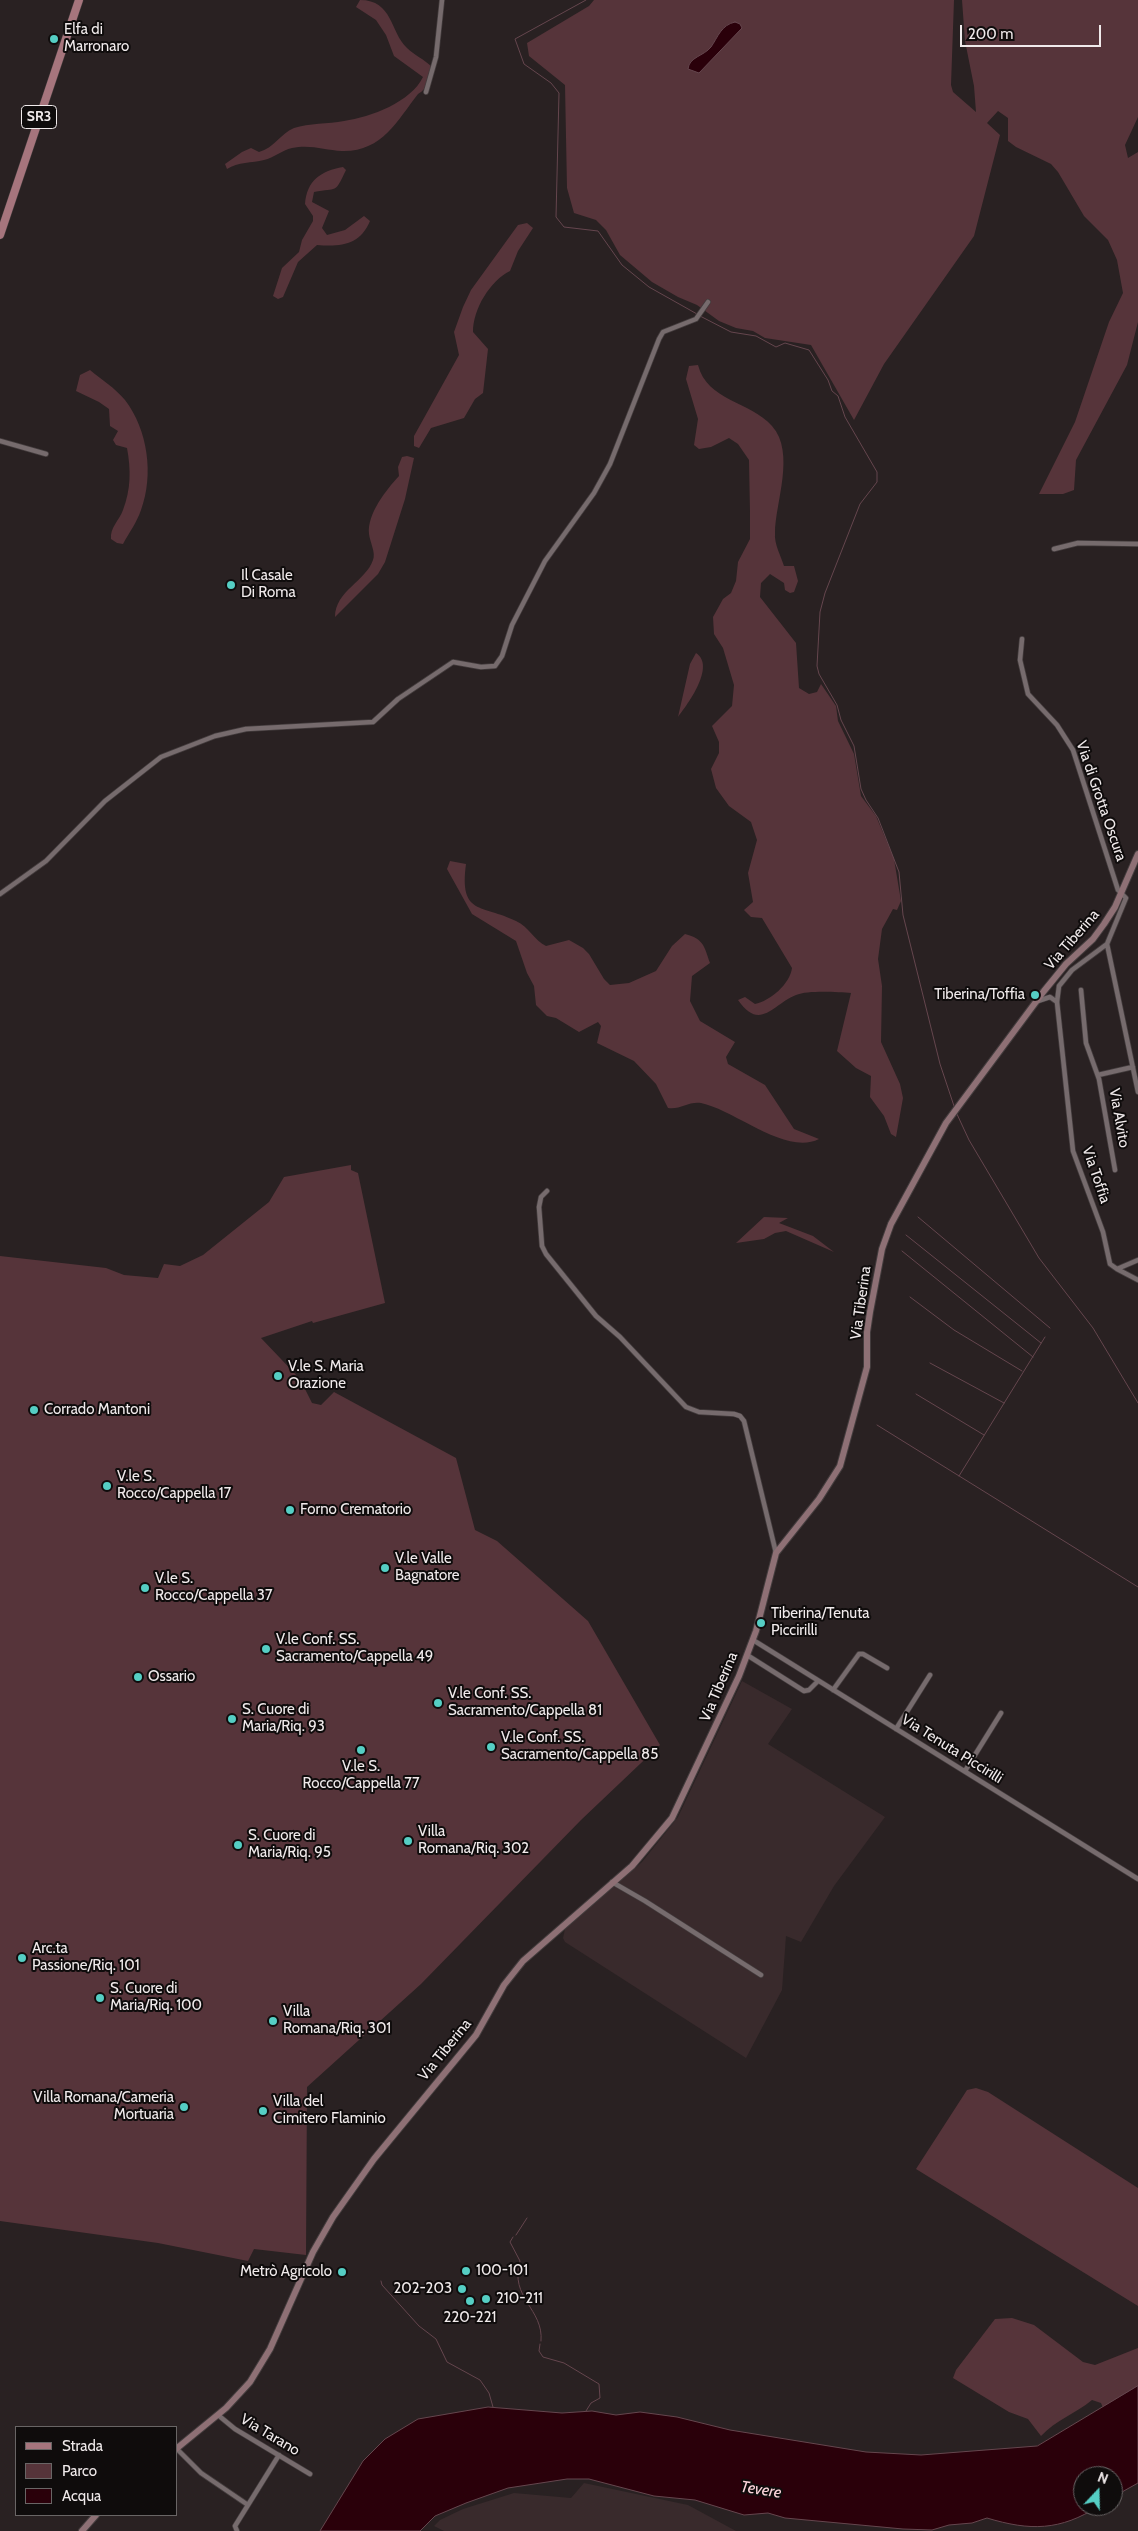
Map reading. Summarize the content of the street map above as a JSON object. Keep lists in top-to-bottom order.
{
  "streets": {
    "main road": ["SR3", "Via Tiberina"],
    "street": [
      "Via di Grotta Oscura",
      "Via Alvito",
      "Via Toffia",
      "Via Tenuta Piccirilli",
      "Via Tarano"
    ]
  },
  "crossings": [
    ["Via di Grotta Oscura", "Via Tiberina"],
    ["Via Tiberina", "Via Tenuta Piccirilli"],
    ["Via Tiberina", "Via Tarano"]
  ],
  "water": ["Tevere"],
  "places": [
    "Elfa di Marronaro",
    "Il Casale Di Roma",
    "Tiberina/Toffia",
    "V.le S. Maria Orazione",
    "Corrado Mantoni",
    "V.le S. Rocco/Cappella 17",
    "Forno Crematorio",
    "V.le Valle Bagnatore",
    "V.le S. Rocco/Cappella 37",
    "Tiberina/Tenuta Piccirilli",
    "V.le Conf. SS. Sacramento/Cappella 49",
    "Ossario",
    "V.le Conf. SS. Sacramento/Cappella 81",
    "S. Cuore di Maria/Riq. 93",
    "V.le Conf. SS. Sacramento/Cappella 85",
    "V.le S. Rocco/Cappella 77",
    "Villa Romana/Riq. 302",
    "S. Cuore di Maria/Riq. 95",
    "Arc.ta Passione/Riq. 101",
    "S. Cuore di Maria/Riq. 100",
    "Villa Romana/Riq. 301",
    "Villa Romana/Cameria Mortuaria",
    "Villa del Cimitero Flaminio",
    "100-101",
    "Metrò Agricolo",
    "202-203",
    "210-211",
    "220-221"
  ],
  "legend": ["Strada", "Parco", "Acqua"],
  "scale_bar": "200 m",
  "north": "top"
}
